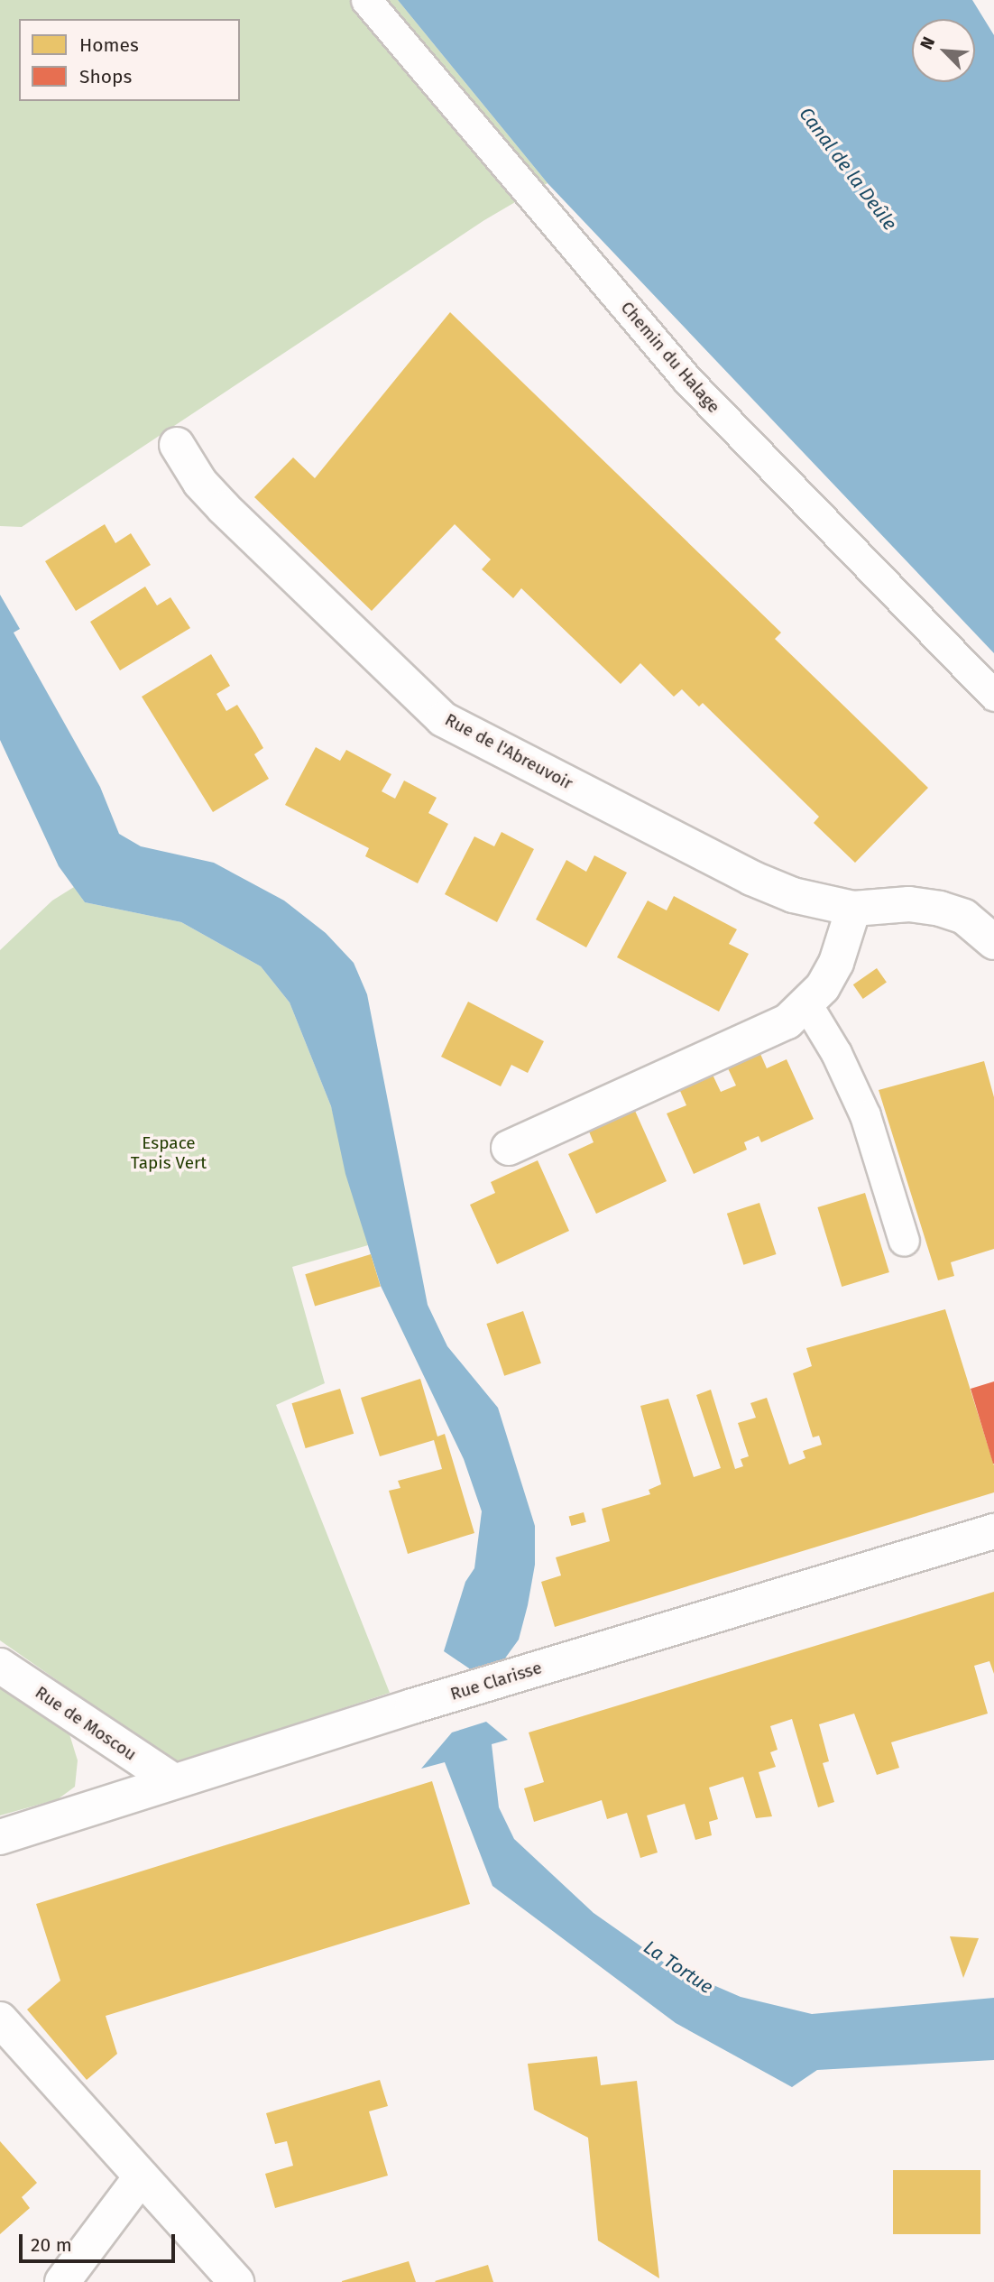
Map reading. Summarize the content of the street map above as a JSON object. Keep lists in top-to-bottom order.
{
  "streets": {
    "street": ["Rue de l'Abreuvoir", "Rue Clarisse", "Rue de Moscou"],
    "lane": ["Chemin du Halage"]
  },
  "crossings": [
    ["Rue Clarisse", "Rue de Moscou"]
  ],
  "water": ["Canal de la Deûle", "La Tortue"],
  "parks": ["Espace Tapis Vert"],
  "legend": ["Homes", "Shops"],
  "scale_bar": "20 m",
  "north": "top left"
}
